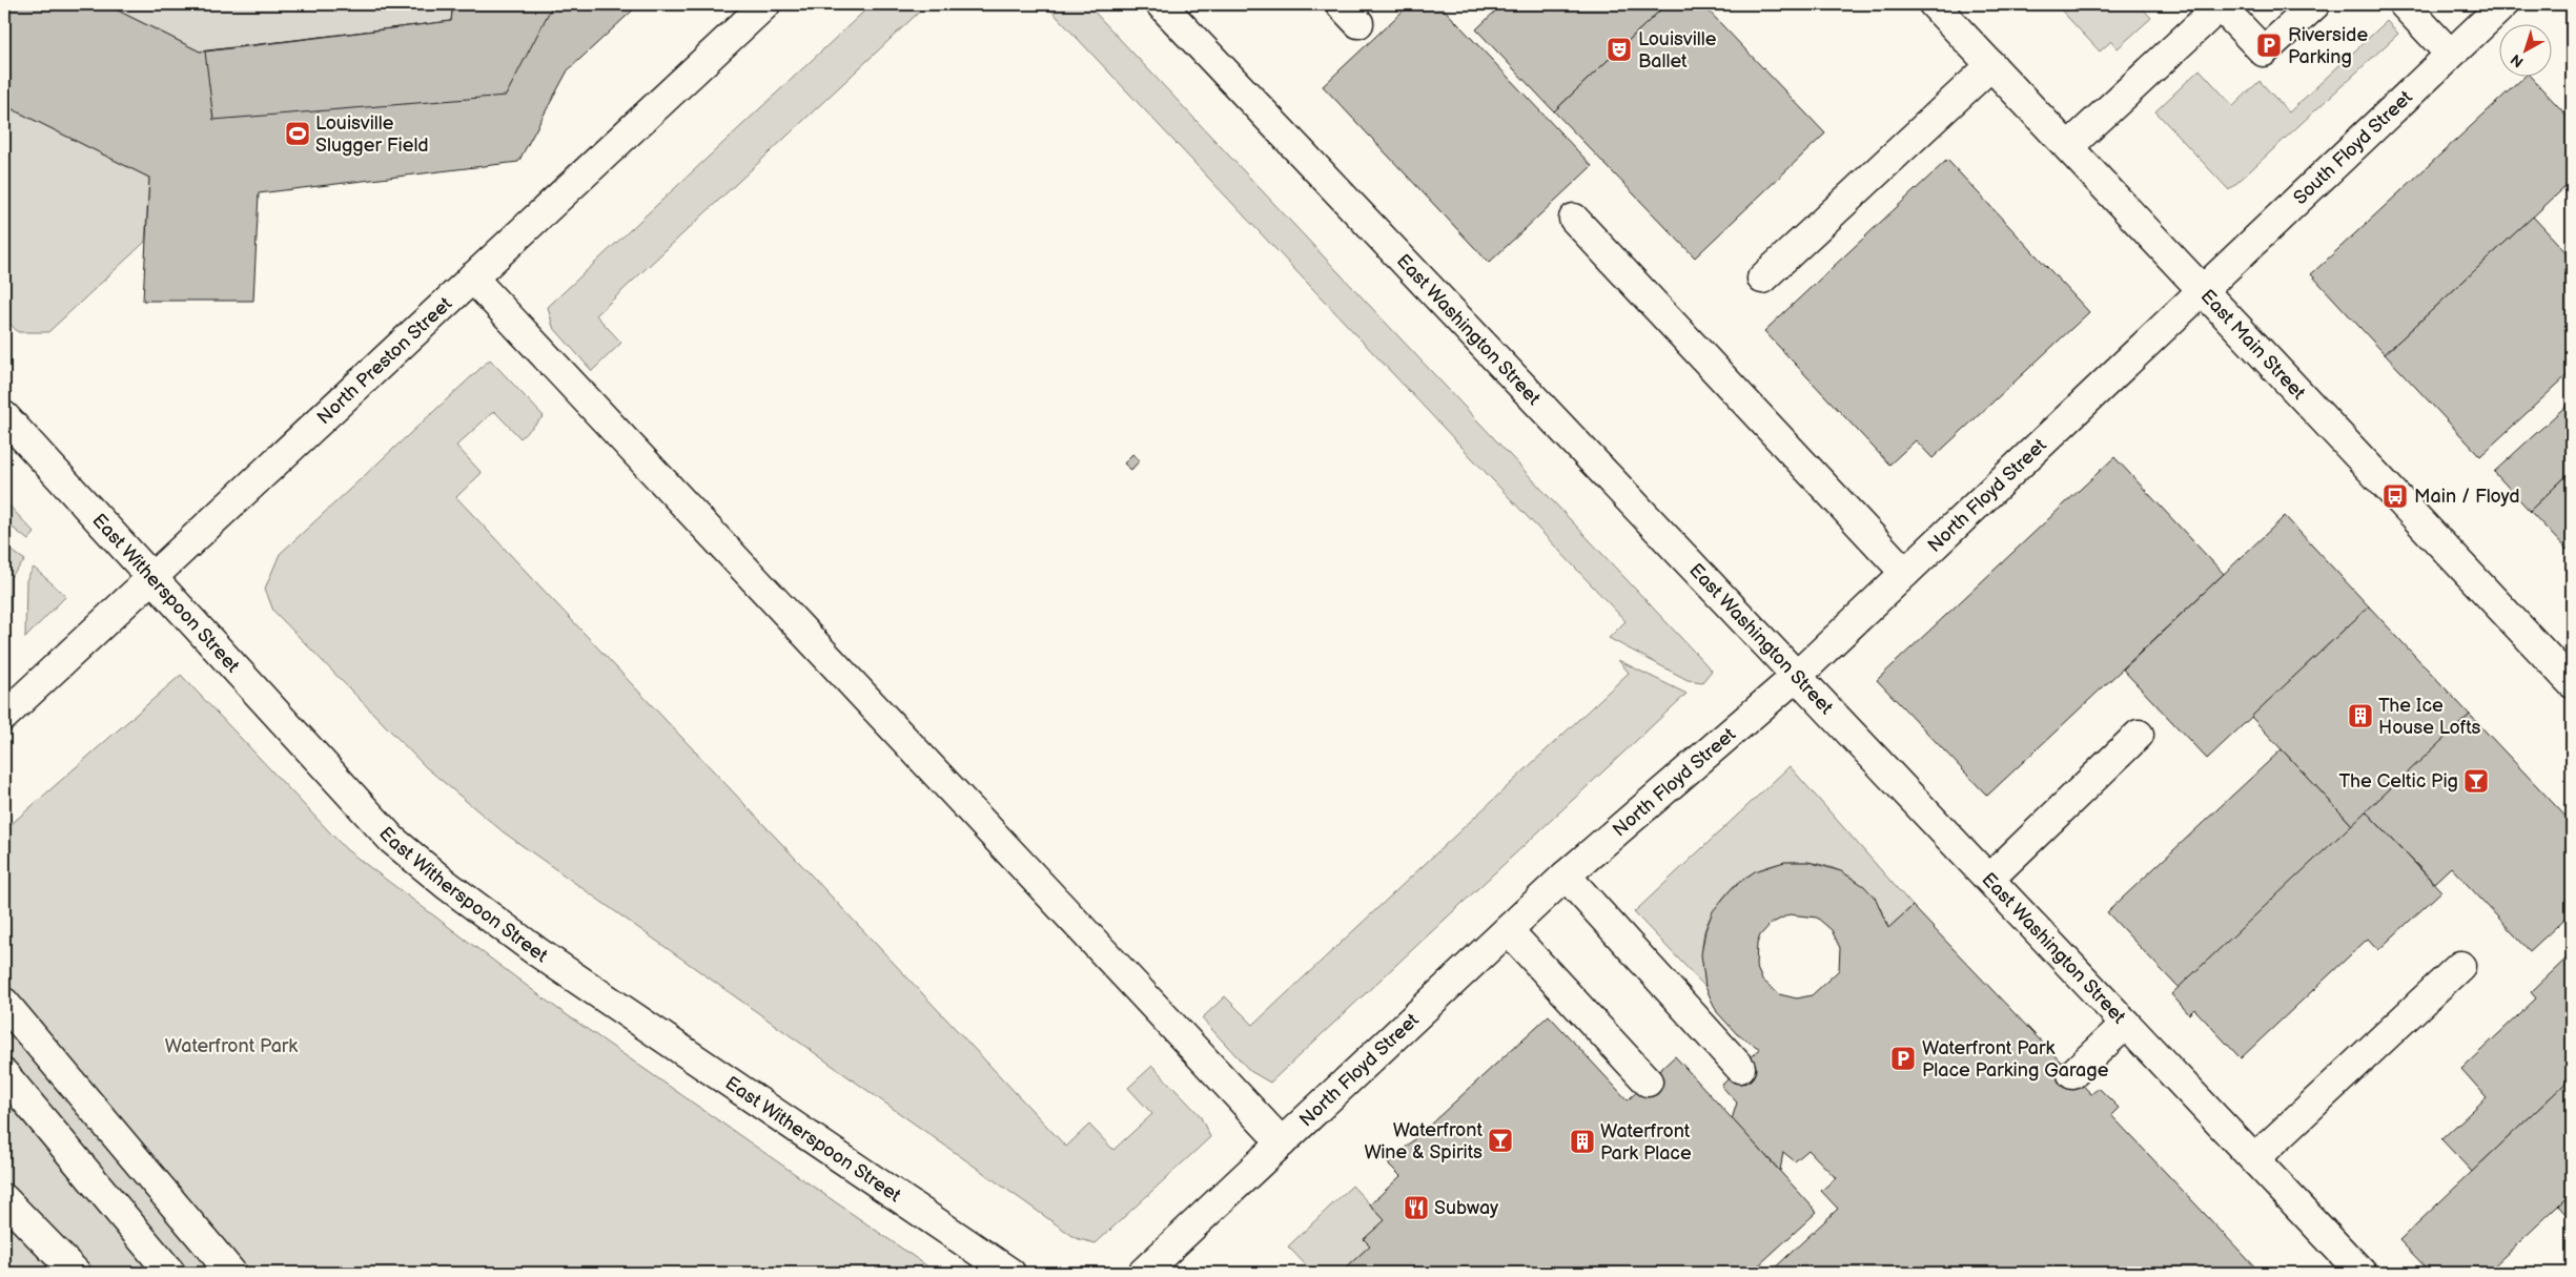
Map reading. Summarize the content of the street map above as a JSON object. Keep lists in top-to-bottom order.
{
  "streets": {
    "main road": [
      "South Floyd Street",
      "East Washington Street",
      "East Main Street",
      "North Preston Street",
      "North Floyd Street",
      "East Witherspoon Street"
    ]
  },
  "crossings": [
    ["South Floyd Street", "East Main Street"],
    ["South Floyd Street", "North Floyd Street"],
    ["East Washington Street", "North Floyd Street"],
    ["East Main Street", "North Floyd Street"],
    ["North Preston Street", "East Witherspoon Street"]
  ],
  "parks": ["Waterfront Park"],
  "places": {
    "parking": ["Riverside Parking", "Waterfront Park Place Parking Garage"],
    "theatre": ["Louisville Ballet"],
    "sports": ["Louisville Slugger Field"],
    "bus stop": ["Main / Floyd"],
    "building": ["The Ice House Lofts", "Waterfront Park Place"],
    "bar": ["The Celtic Pig", "Waterfront Wine & Spirits"],
    "restaurant": ["Subway"]
  },
  "north": "bottom left"
}
